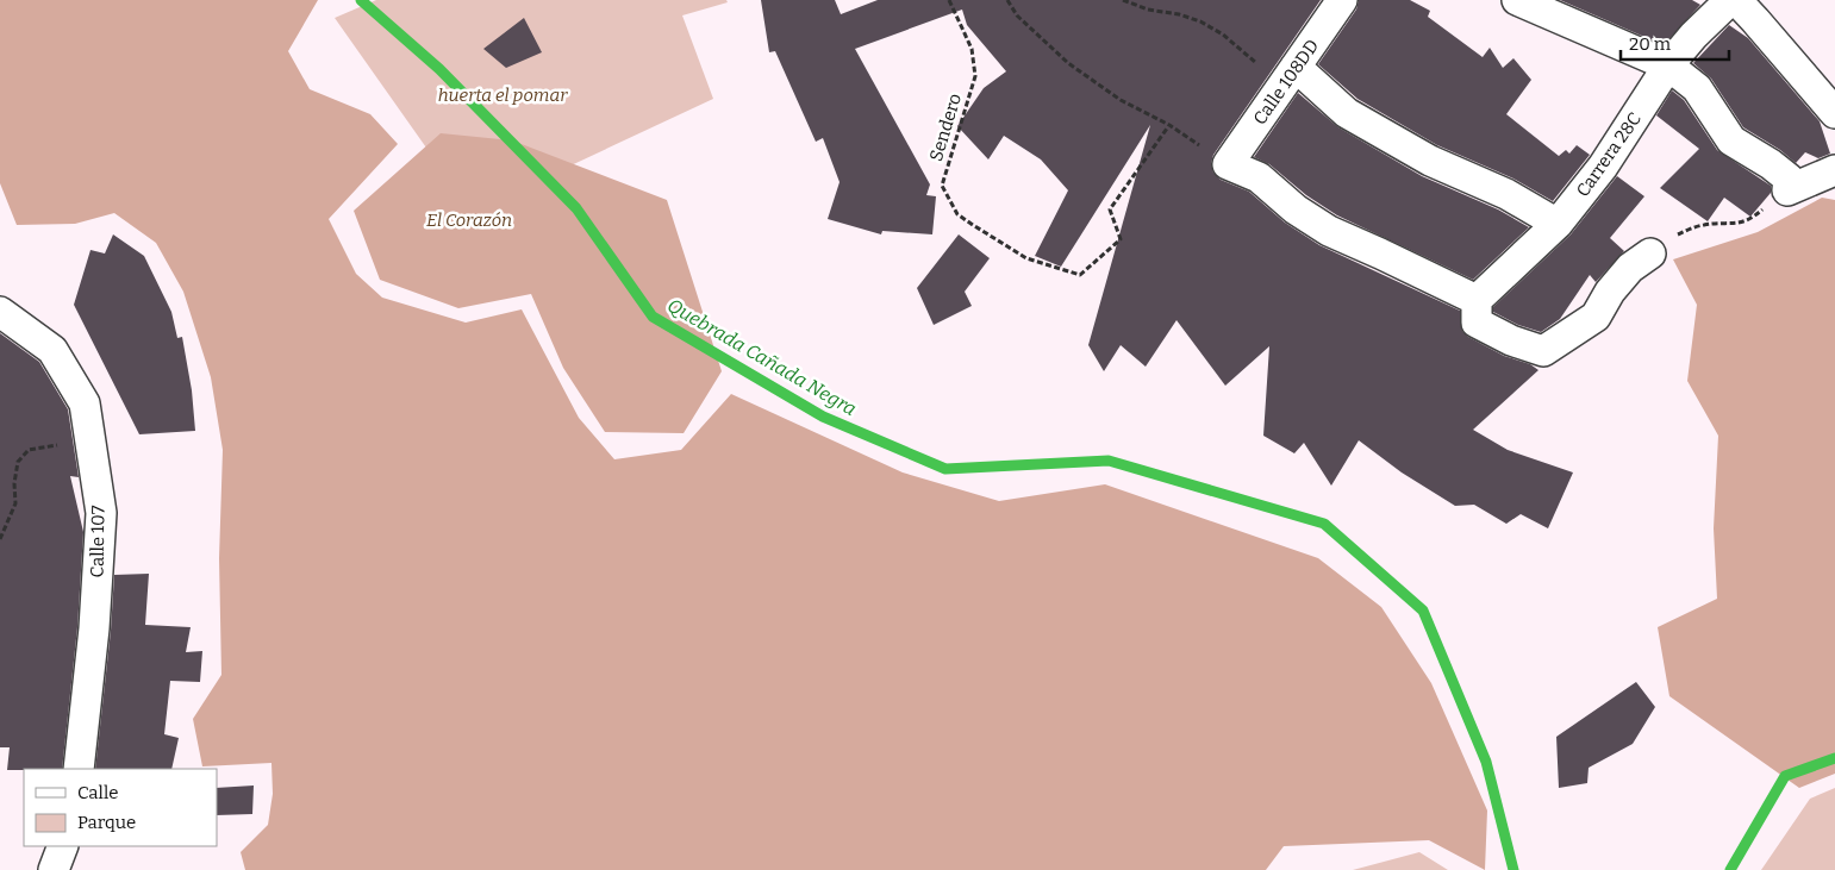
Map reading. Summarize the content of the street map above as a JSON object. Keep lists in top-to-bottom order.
{
  "streets": {
    "street": ["Calle 108DD", "Carrera 28C", "Calle 107"],
    "path": ["Sendero"]
  },
  "water": ["Quebrada Cañada Negra"],
  "parks": ["huerta el pomar", "El Corazón"],
  "legend": ["Calle", "Parque"],
  "scale_bar": "20 m"
}
